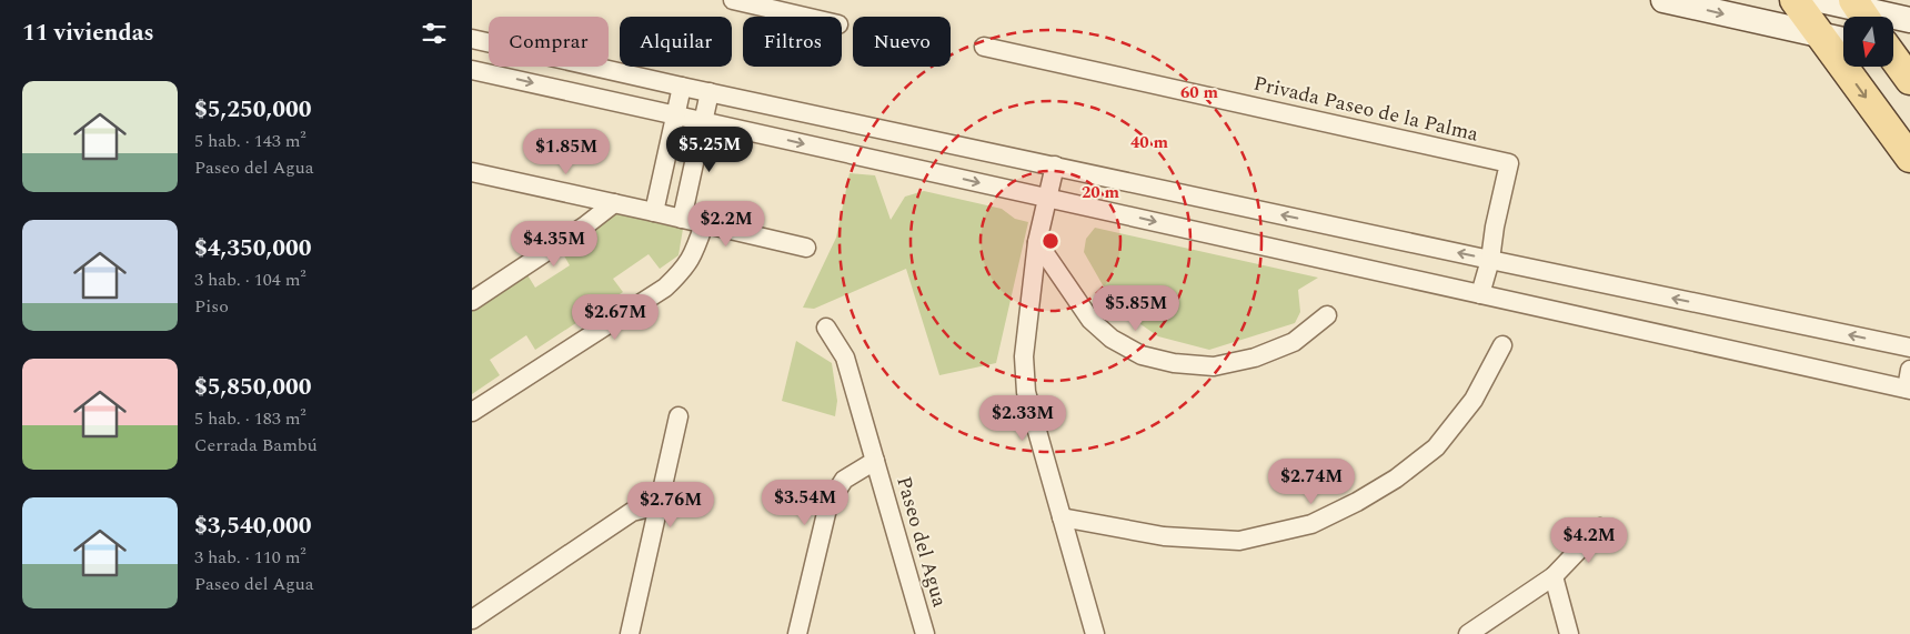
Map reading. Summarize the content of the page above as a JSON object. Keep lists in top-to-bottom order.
{
  "streets": {
    "street": ["Privada Paseo de la Palma", "Paseo del Agua"]
  },
  "north": "bottom",
  "page": {
    "heading": "11 viviendas",
    "chip": [
      "Comprar",
      "Alquilar",
      "Filtros",
      "Nuevo"
    ],
    "list": [
      {
        "name": "$5,250,000",
        "note": "5 hab. · 143 m² · Paseo del Agua"
      },
      {
        "name": "$4,350,000",
        "note": "3 hab. · 104 m² · Piso"
      },
      {
        "name": "$5,850,000",
        "note": "5 hab. · 183 m² · Cerrada Bambú"
      },
      {
        "name": "$3,540,000",
        "note": "3 hab. · 110 m² · Paseo del Agua"
      }
    ],
    "price": [
      "$5.25M",
      "$1.85M",
      "$2.2M",
      "$4.35M",
      "$5.85M",
      "$2.67M",
      "$2.33M",
      "$2.74M",
      "$3.54M",
      "$2.76M",
      "$4.2M"
    ]
  },
  "rings": ["60 m", "40 m", "20 m"]
}
